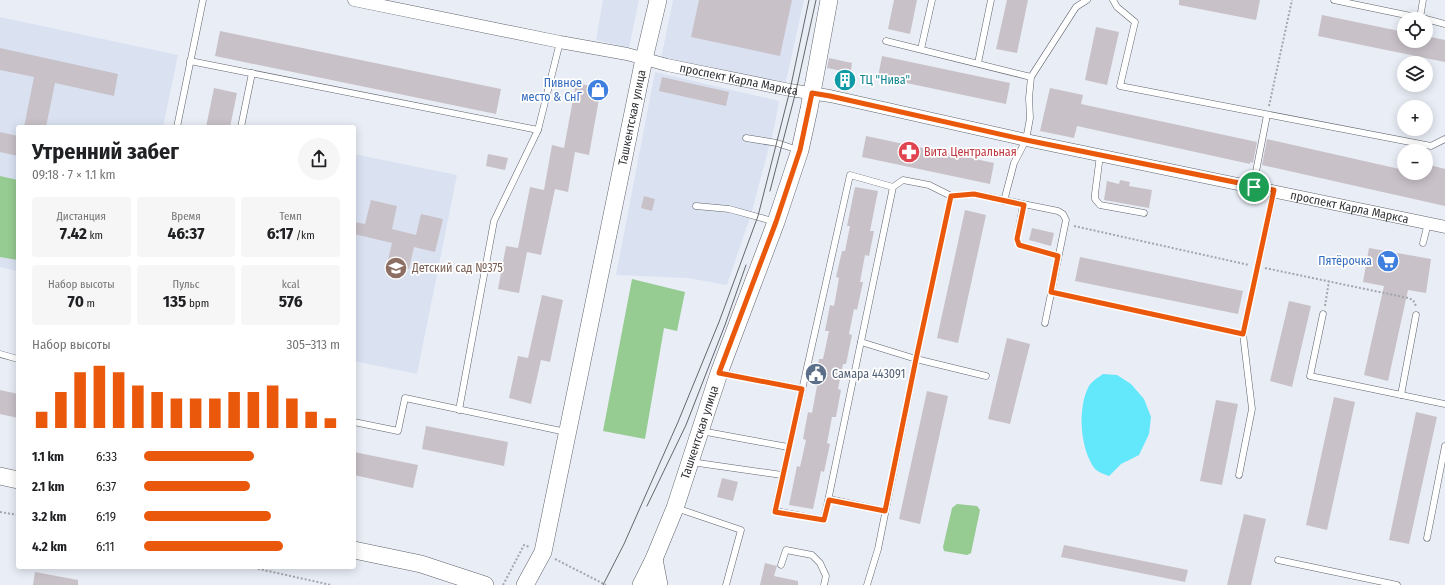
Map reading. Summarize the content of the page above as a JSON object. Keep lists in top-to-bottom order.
{
  "streets": {
    "main road": ["Ташкентская улица"],
    "street": ["проспект Карла Маркса"]
  },
  "crossings": [
    ["проспект Карла Маркса", "Ташкентская улица"]
  ],
  "places": {
    "building": ["ТЦ \"Нива\""],
    "shop": ["Пивное место & СнГ"],
    "pharmacy": ["Вита Центральная"],
    "supermarket": ["Пятёрочка"],
    "school or university": ["Детский сад №375"],
    "public building": ["Самара 443091"]
  },
  "page": {
    "map_buttons": ["+", "−"],
    "heading": ["Утренний забег", "09:18 · 7 × 1.1 km"],
    "stats": [
      ["Дистанция", "7.42 km"],
      ["Время", "46:37"],
      ["Темп", "6:17 /km"],
      ["Набор высоты", "70 m"],
      ["Пульс", "135 bpm"],
      ["kcal", "576"]
    ],
    "chart": ["Набор высоты", "305–313 m"],
    "list": [
      {
        "name": "1.1 km",
        "note": "6:33"
      },
      {
        "name": "2.1 km",
        "note": "6:37"
      },
      {
        "name": "3.2 km",
        "note": "6:19"
      },
      {
        "name": "4.2 km",
        "note": "6:11"
      }
    ]
  }
}
